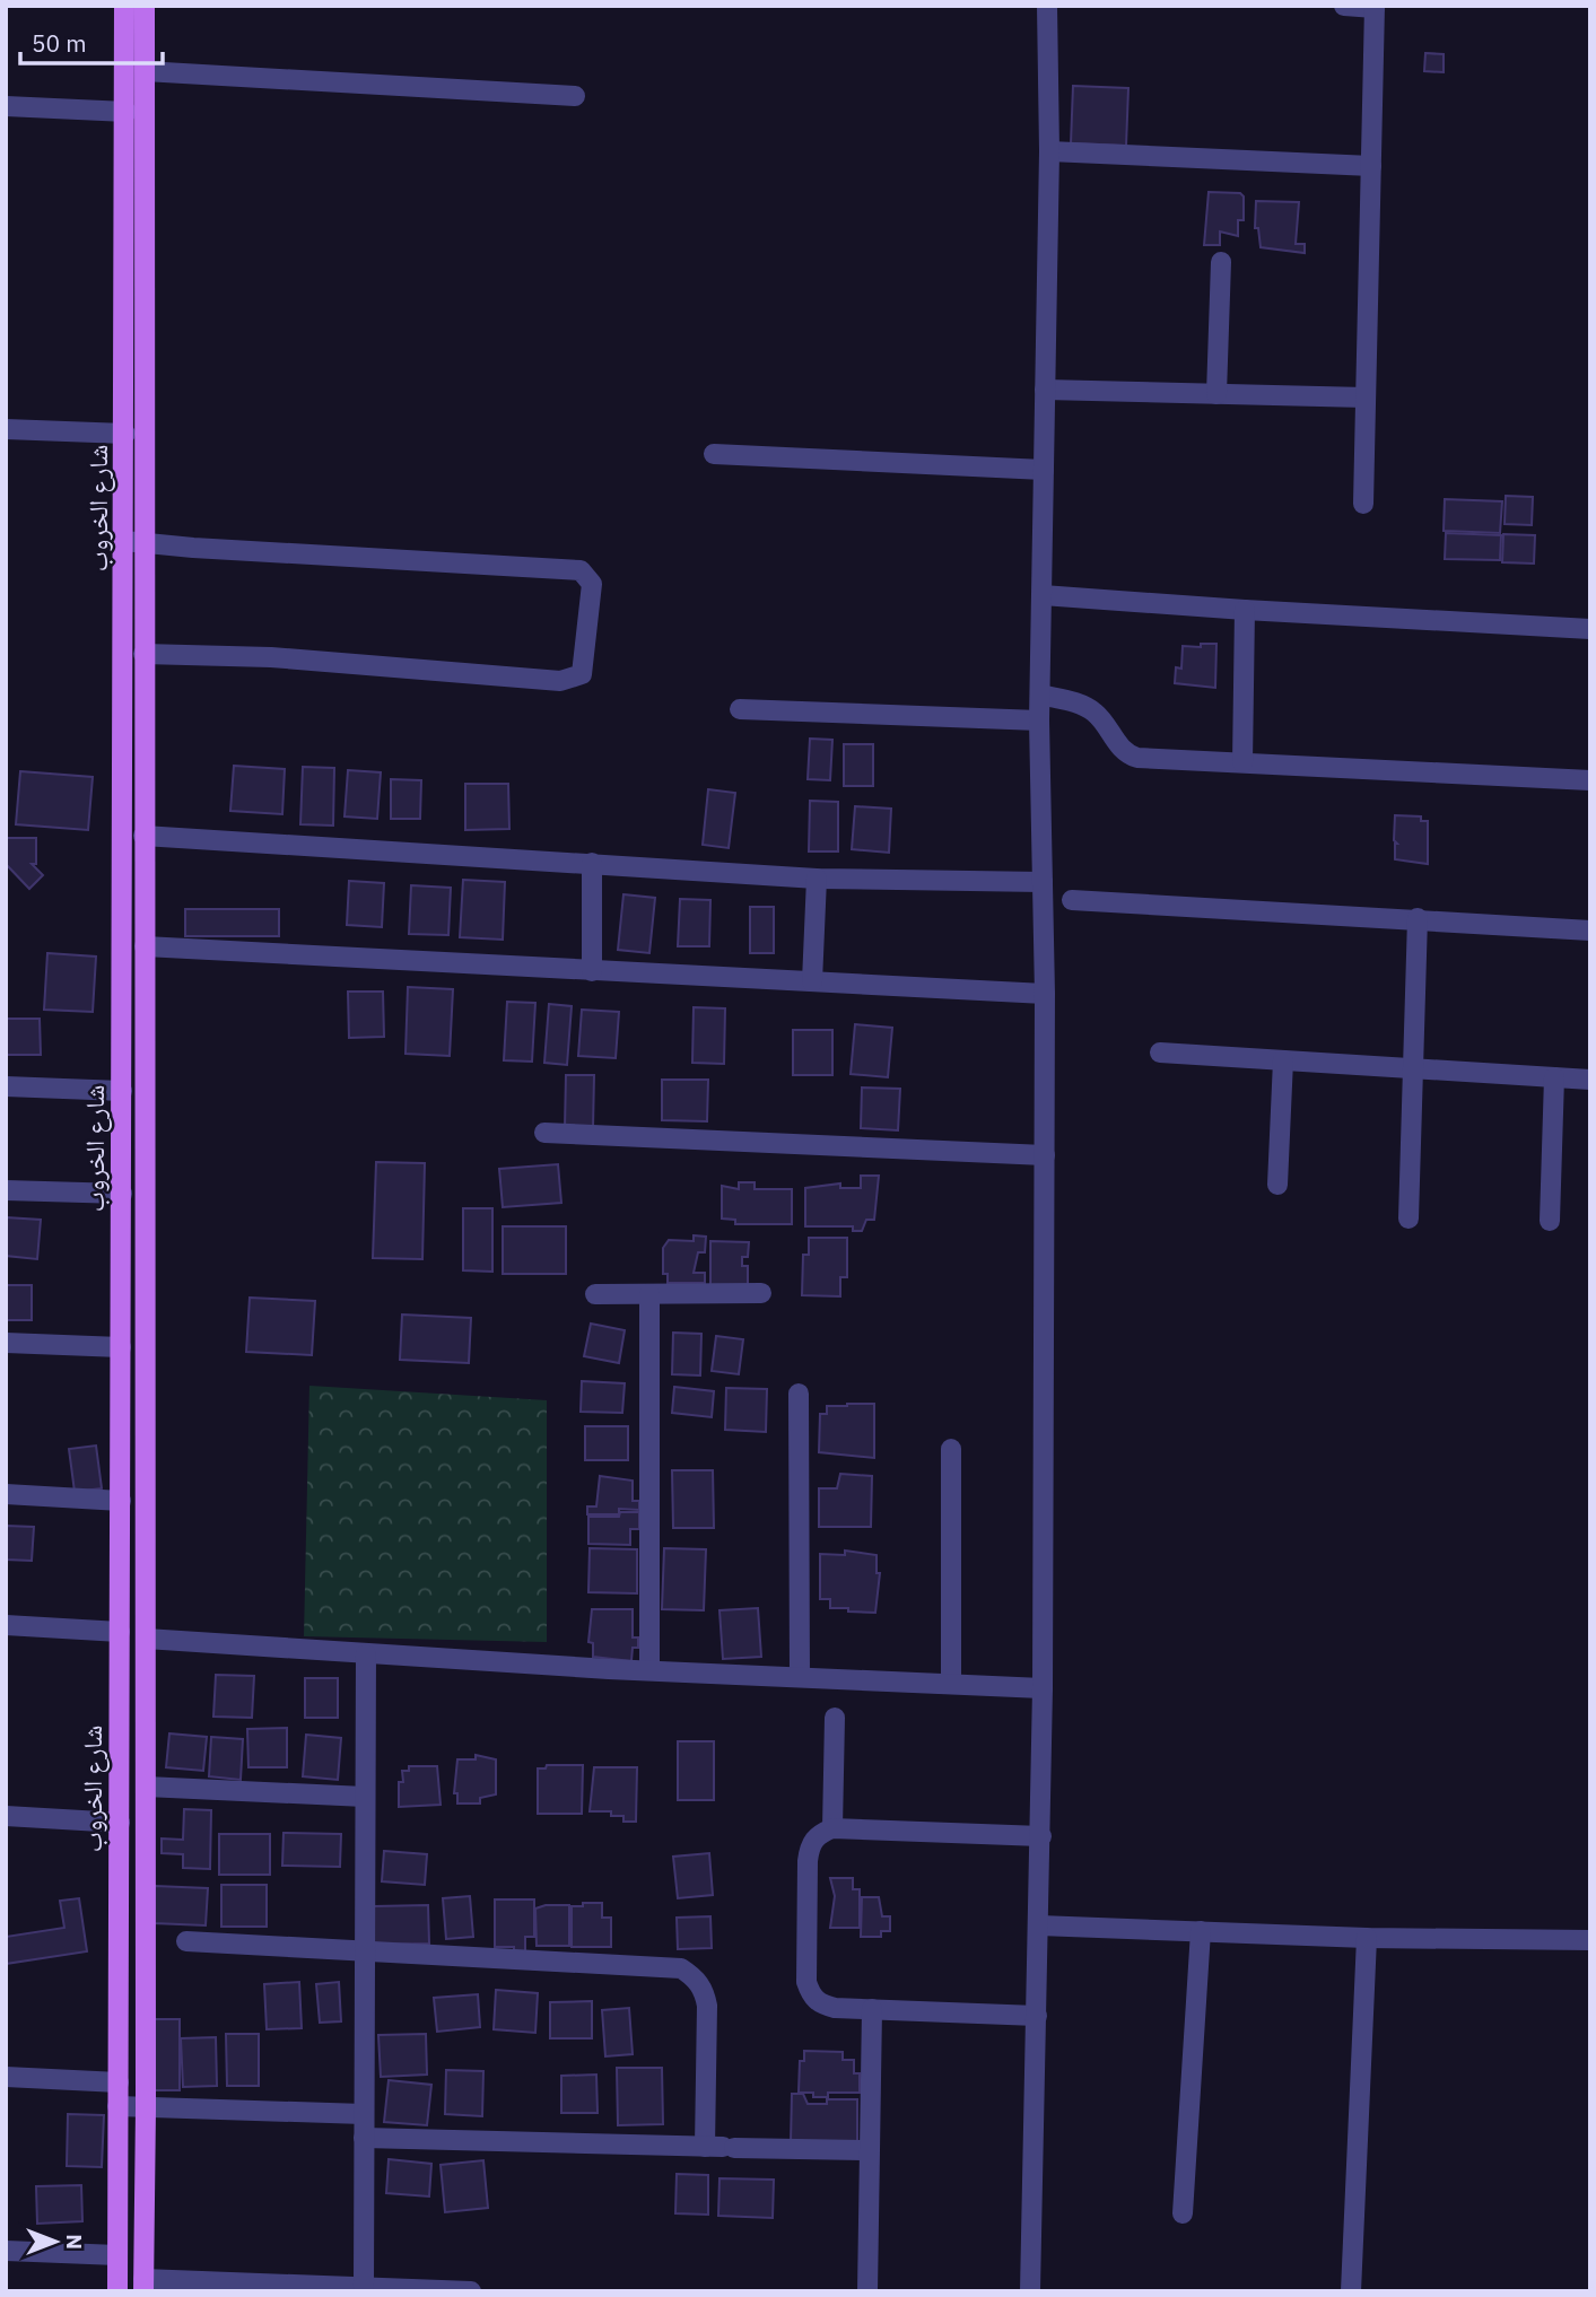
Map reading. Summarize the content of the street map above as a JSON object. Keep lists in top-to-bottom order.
{
  "streets": {
    "main road": ["شارع الخروب"]
  },
  "scale_bar": "50 m",
  "north": "right"
}
